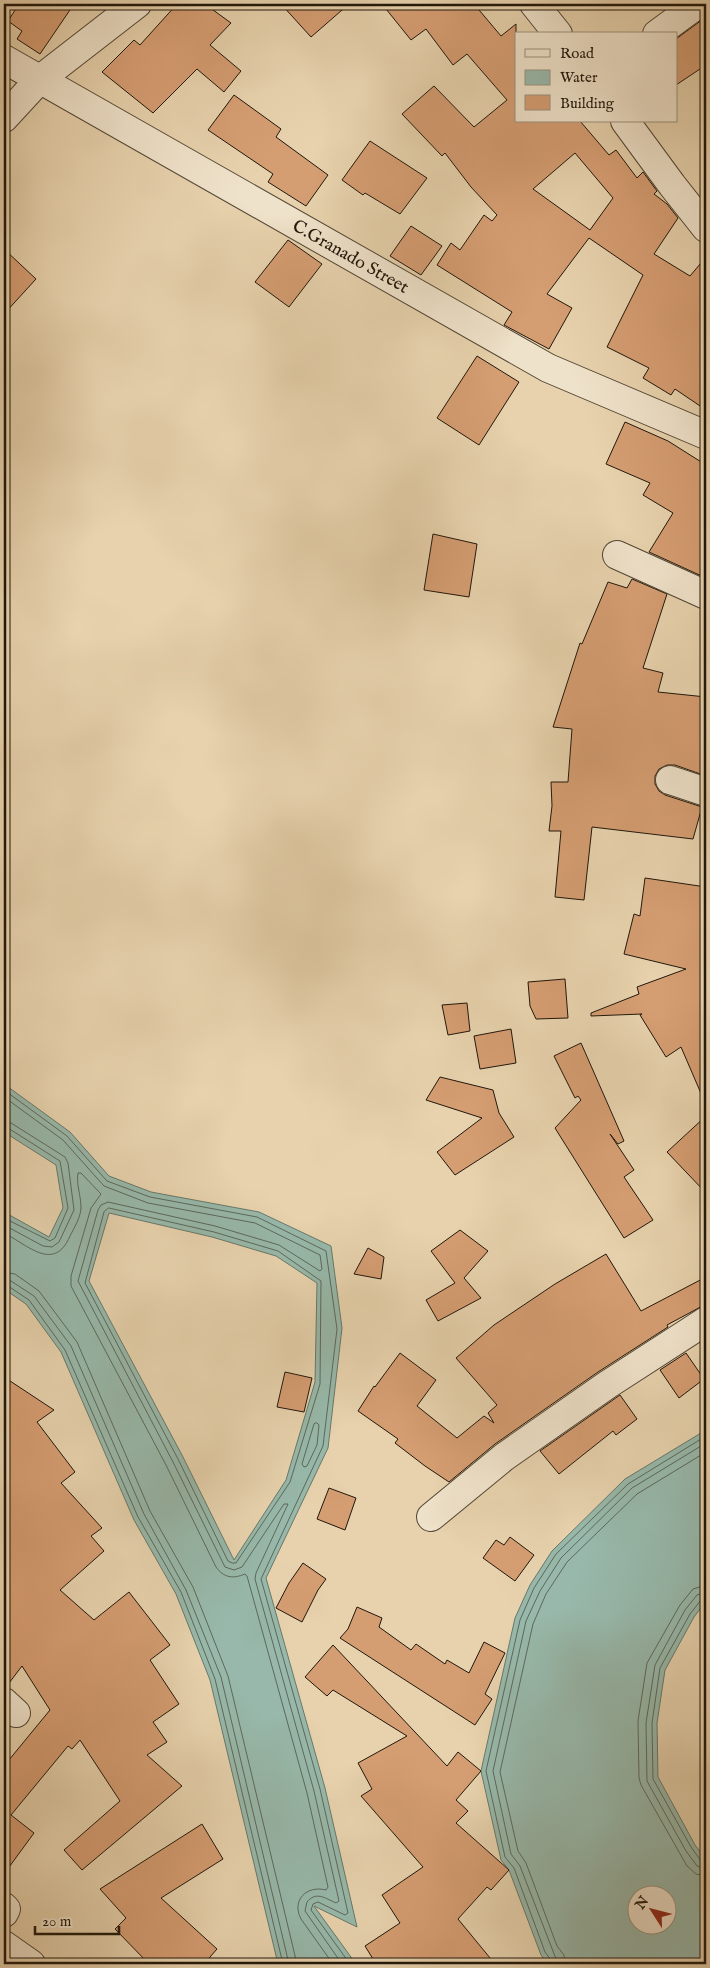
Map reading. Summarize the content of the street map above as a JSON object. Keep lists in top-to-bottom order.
{
  "streets": {
    "street": ["C.Granado Street"]
  },
  "legend": ["Road", "Water", "Building"],
  "scale_bar": "20 m",
  "north": "top left"
}
